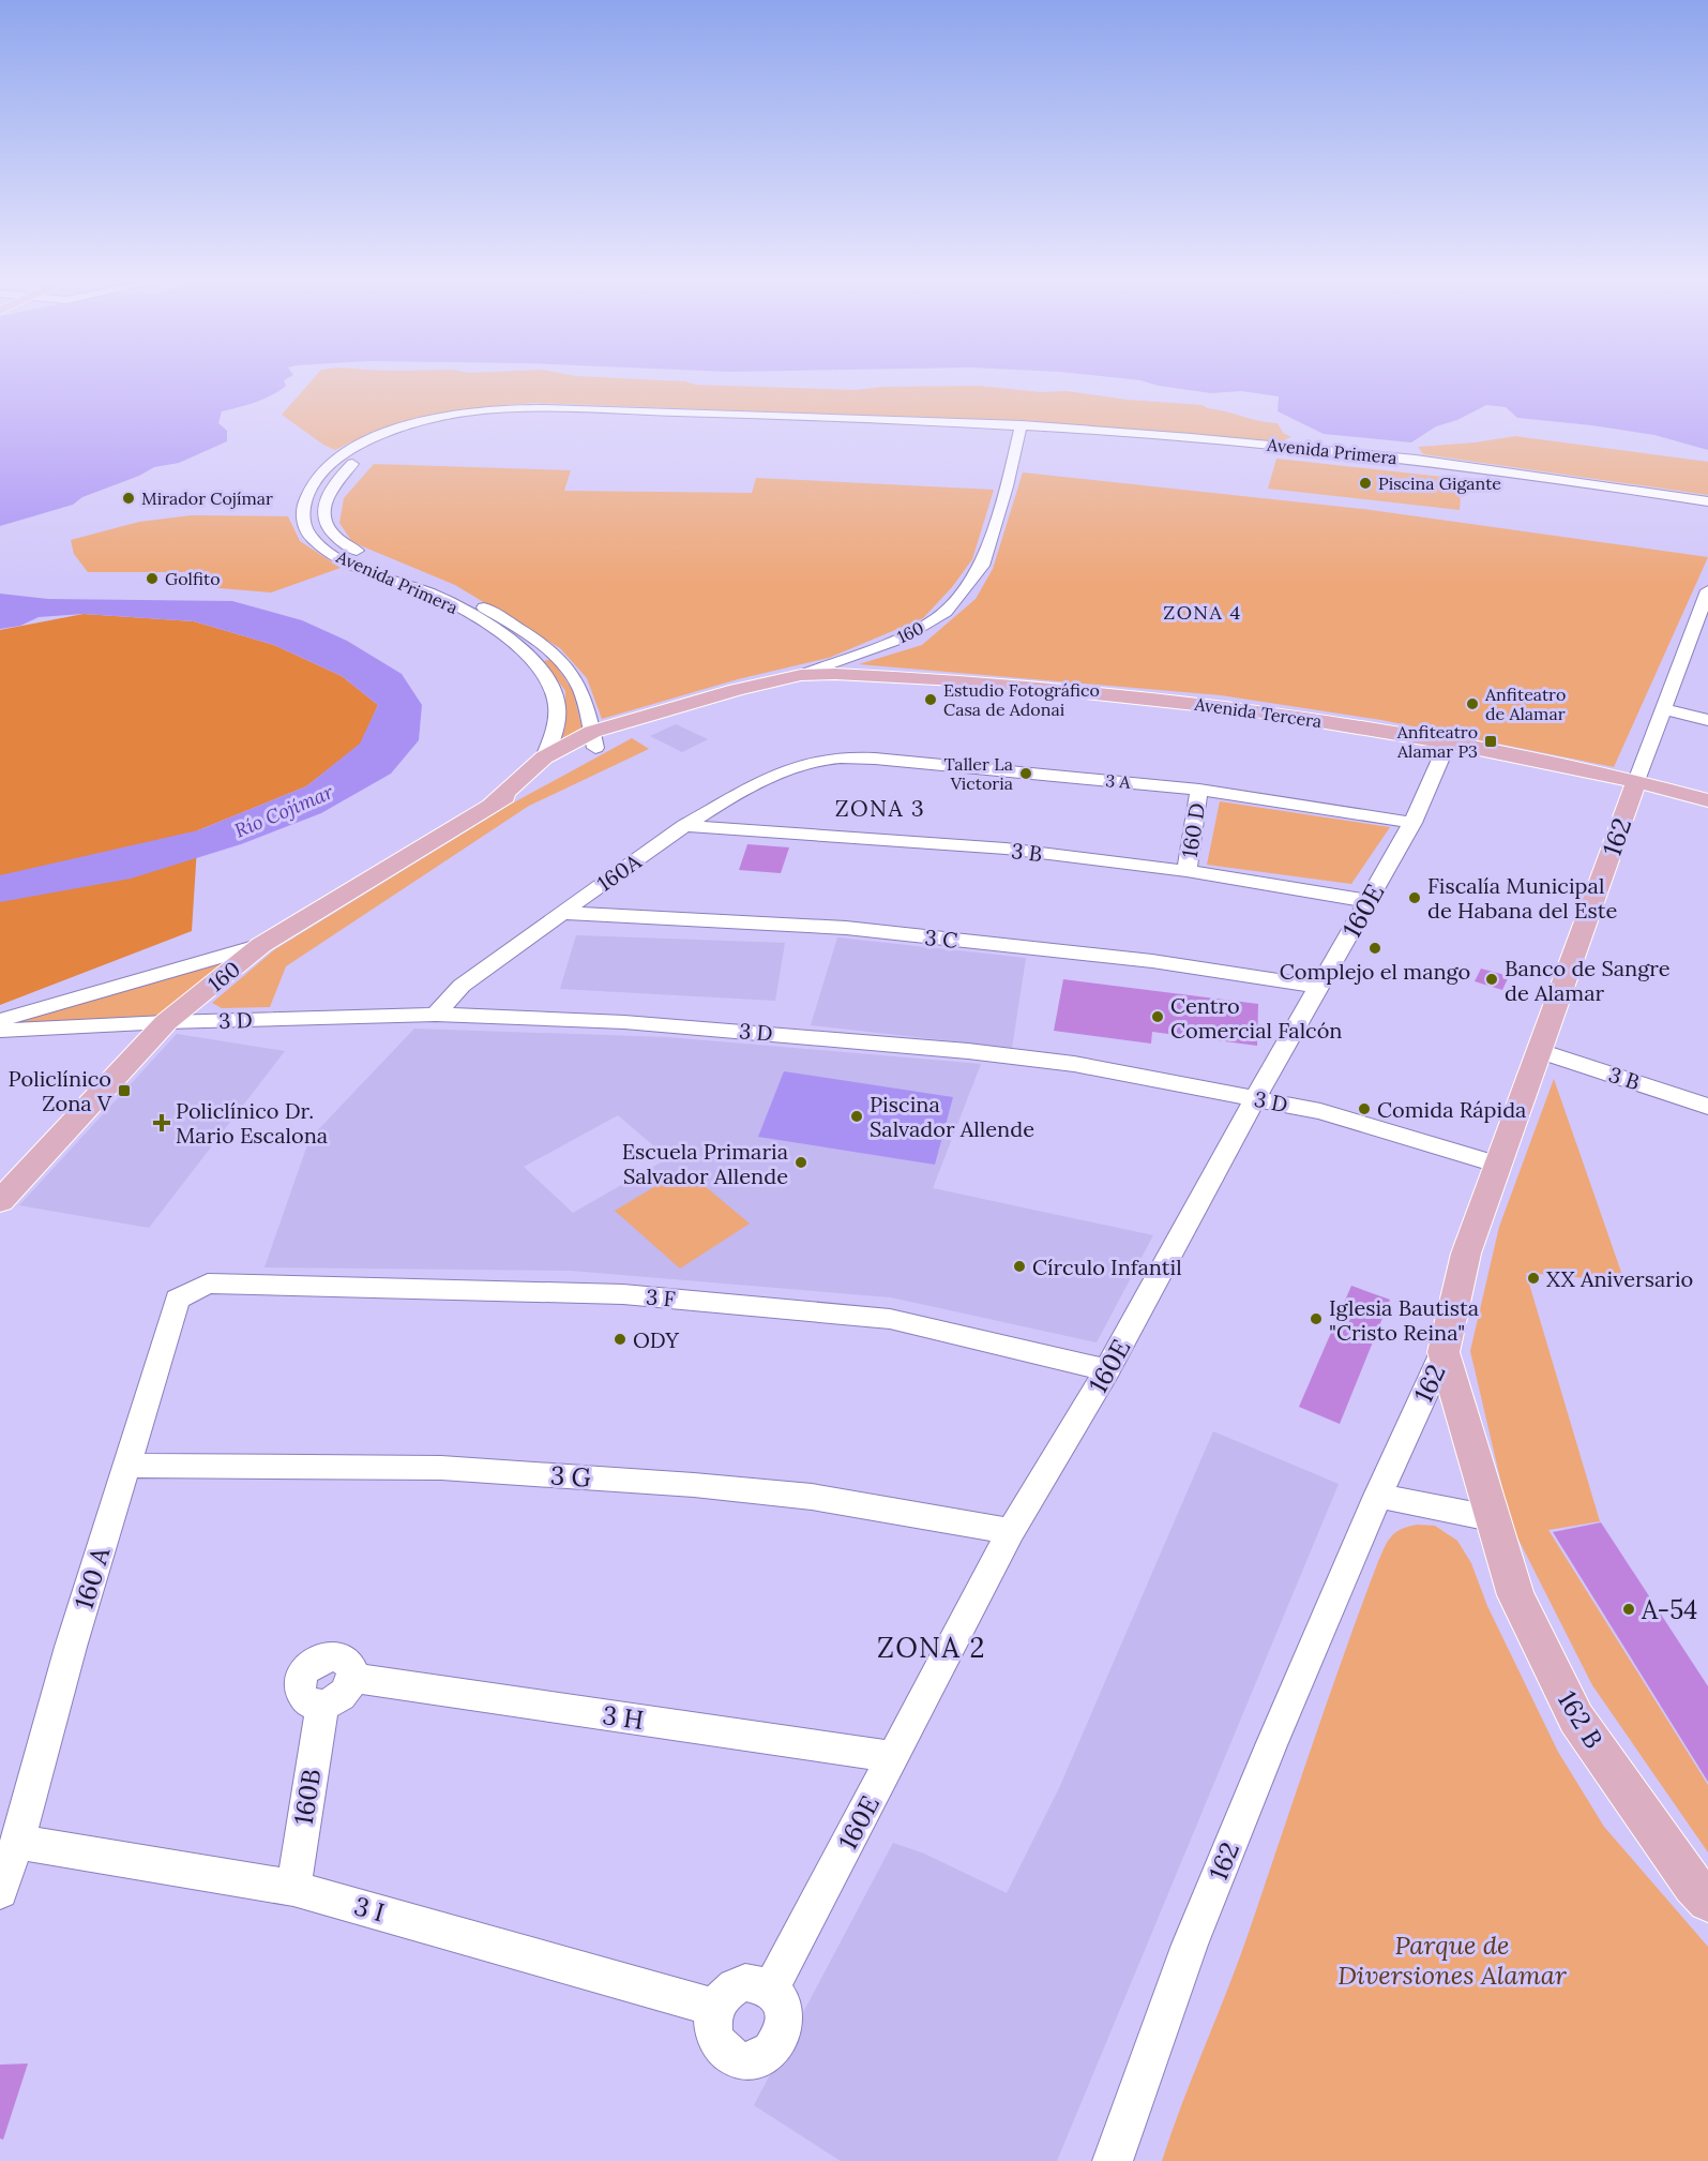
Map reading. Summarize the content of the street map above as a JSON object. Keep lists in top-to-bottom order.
{
  "streets": {
    "main road": [
      "160",
      "Avenida Tercera",
      "162",
      "162 B"
    ],
    "street": [
      "Avenida Primera",
      "3 A",
      "160 D",
      "3 B",
      "160A",
      "160E",
      "3 C",
      "3 D",
      "3 F",
      "3 G",
      "160 A",
      "3 H",
      "160B",
      "3 I"
    ]
  },
  "crossings": [
    ["Avenida Primera", "160"],
    ["160", "Avenida Tercera"],
    ["160", "3 D"],
    ["Avenida Tercera", "162"],
    ["Avenida Tercera", "160E"],
    ["3 A", "160 D"],
    ["3 A", "160A"],
    ["3 A", "160E"],
    ["160 D", "3 B"],
    ["162", "3 B"],
    ["162", "3 D"],
    ["162", "162 B"],
    ["3 B", "160A"],
    ["3 B", "160E"],
    ["160A", "3 C"],
    ["160A", "3 D"],
    ["160E", "3 C"],
    ["160E", "3 D"],
    ["160E", "3 F"],
    ["160E", "3 G"],
    ["160E", "3 H"],
    ["160E", "3 I"],
    ["3 F", "160 A"],
    ["3 G", "160 A"],
    ["160 A", "3 I"],
    ["3 H", "160B"],
    ["160B", "3 I"]
  ],
  "districts": ["ZONA 4", "ZONA 3", "ZONA 2"],
  "water": ["Río Cojímar"],
  "parks": ["Parque de Diversiones Alamar"],
  "places": {
    "other": [
      "Piscina Gigante",
      "Mirador Cojímar",
      "Golfito",
      "Estudio Fotográfico Casa de Adonai",
      "Anfiteatro de Alamar",
      "Taller La Victoria",
      "Fiscalía Municipal de Habana del Este",
      "Complejo el mango",
      "Banco de Sangre de Alamar",
      "Centro Comercial Falcón",
      "Comida Rápida",
      "Piscina Salvador Allende",
      "Escuela Primaria Salvador Allende",
      "Círculo Infantil",
      "XX Aniversario",
      "Iglesia Bautista \"Cristo Reina\"",
      "ODY",
      "A-54"
    ],
    "transit": ["Anfiteatro Alamar P3", "Policlínico Zona V"],
    "health": ["Policlínico Dr. Mario Escalona"]
  }
}
